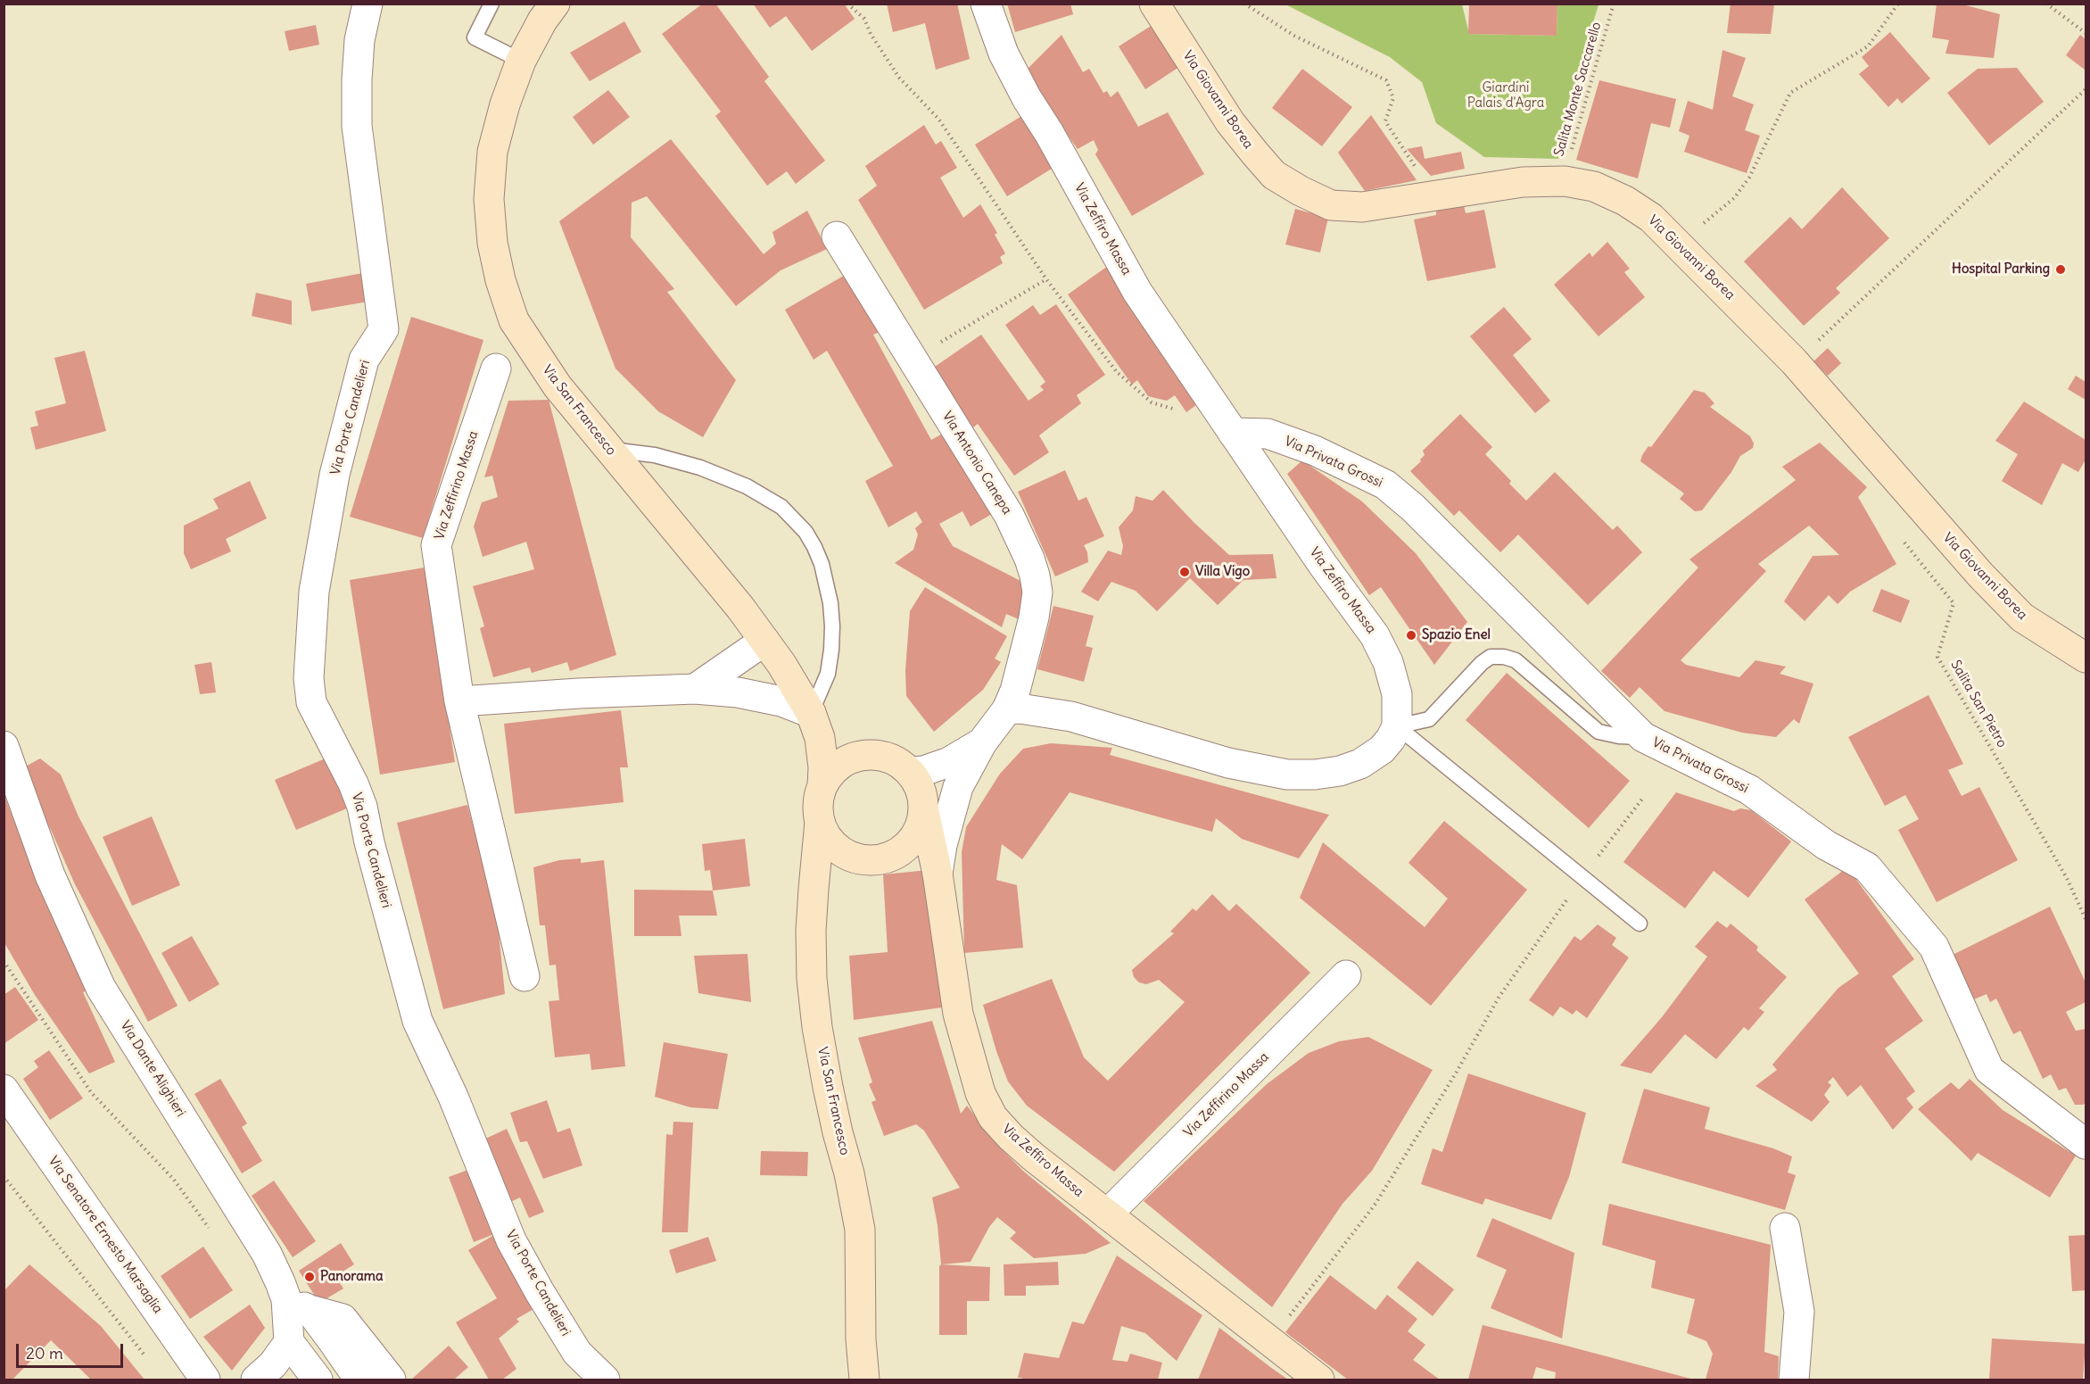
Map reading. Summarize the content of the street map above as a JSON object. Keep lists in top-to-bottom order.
{
  "streets": {
    "main road": ["Via Giovanni Borea", "Via Zeffiro Massa", "Via San Francesco"],
    "street": [
      "Via Porte Candelieri",
      "Via Privata Grossi",
      "Via Antonio Canepa",
      "Via Zeffirino Massa",
      "Via Dante Alighieri",
      "Via Senatore Ernesto Marsaglia"
    ],
    "path": ["Salita Monte Saccarello", "Salita San Pietro"]
  },
  "crossings": [
    ["Salita Monte Saccarello", "Via Giovanni Borea"],
    ["Via Zeffiro Massa", "Via San Francesco"],
    ["Via Zeffiro Massa", "Via Privata Grossi"],
    ["Via Zeffiro Massa", "Via Zeffirino Massa"]
  ],
  "parks": ["Giardini Palais d'Agra"],
  "places": [
    "Hospital Parking",
    "Villa Vigo",
    "Spazio Enel",
    "Panorama"
  ],
  "scale_bar": "20 m"
}
